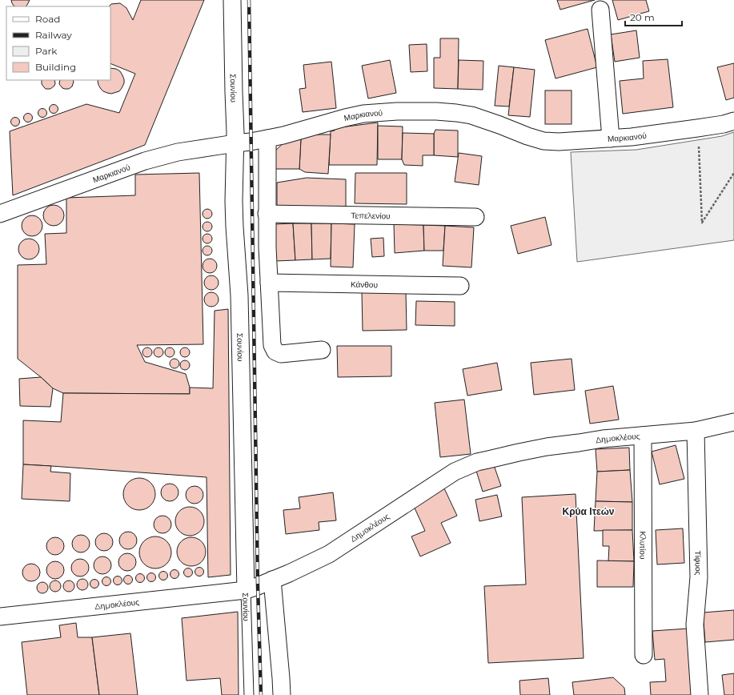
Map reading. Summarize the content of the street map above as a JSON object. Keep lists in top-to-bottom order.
{
  "streets": {
    "street": [
      "Σουνίου",
      "Μαρκιανού",
      "Τεπελενίου",
      "Κάνθου",
      "Δημοκλέους",
      "Κλυτίου",
      "Τίφυος"
    ]
  },
  "crossings": [
    ["Σουνίου", "Μαρκιανού"],
    ["Σουνίου", "Δημοκλέους"],
    ["Δημοκλέους", "Κλυτίου"],
    ["Δημοκλέους", "Τίφυος"]
  ],
  "districts": ["Κρύα Ιτεών"],
  "legend": [
    "Road",
    "Railway",
    "Park",
    "Building"
  ],
  "scale_bar": "20 m"
}
